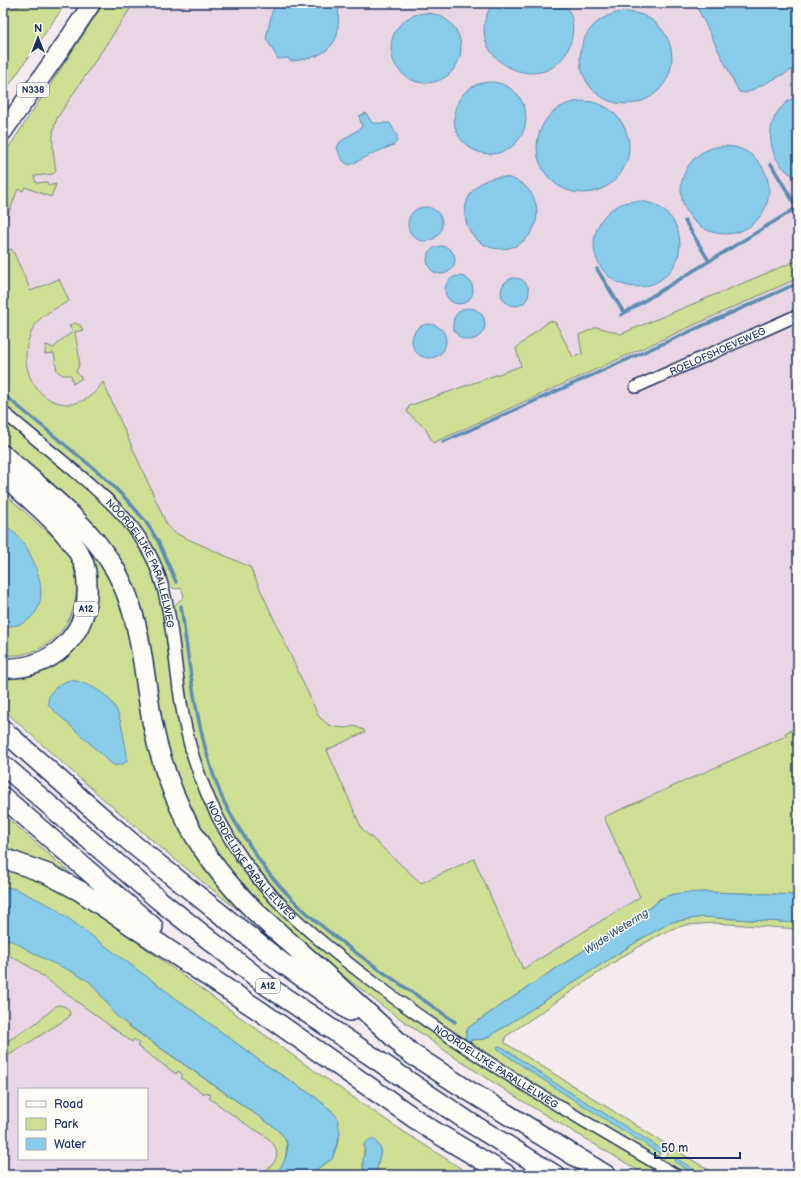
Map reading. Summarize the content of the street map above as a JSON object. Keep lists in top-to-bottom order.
{
  "streets": {
    "highway": ["A12"],
    "main road": ["N338"],
    "street": ["ROELOFSHOEVEWEG", "NOORDELIJKE PARALLELWEG"]
  },
  "water": ["Wijde Wetering"],
  "legend": ["Road", "Park", "Water"],
  "scale_bar": "50 m",
  "north": "top"
}
